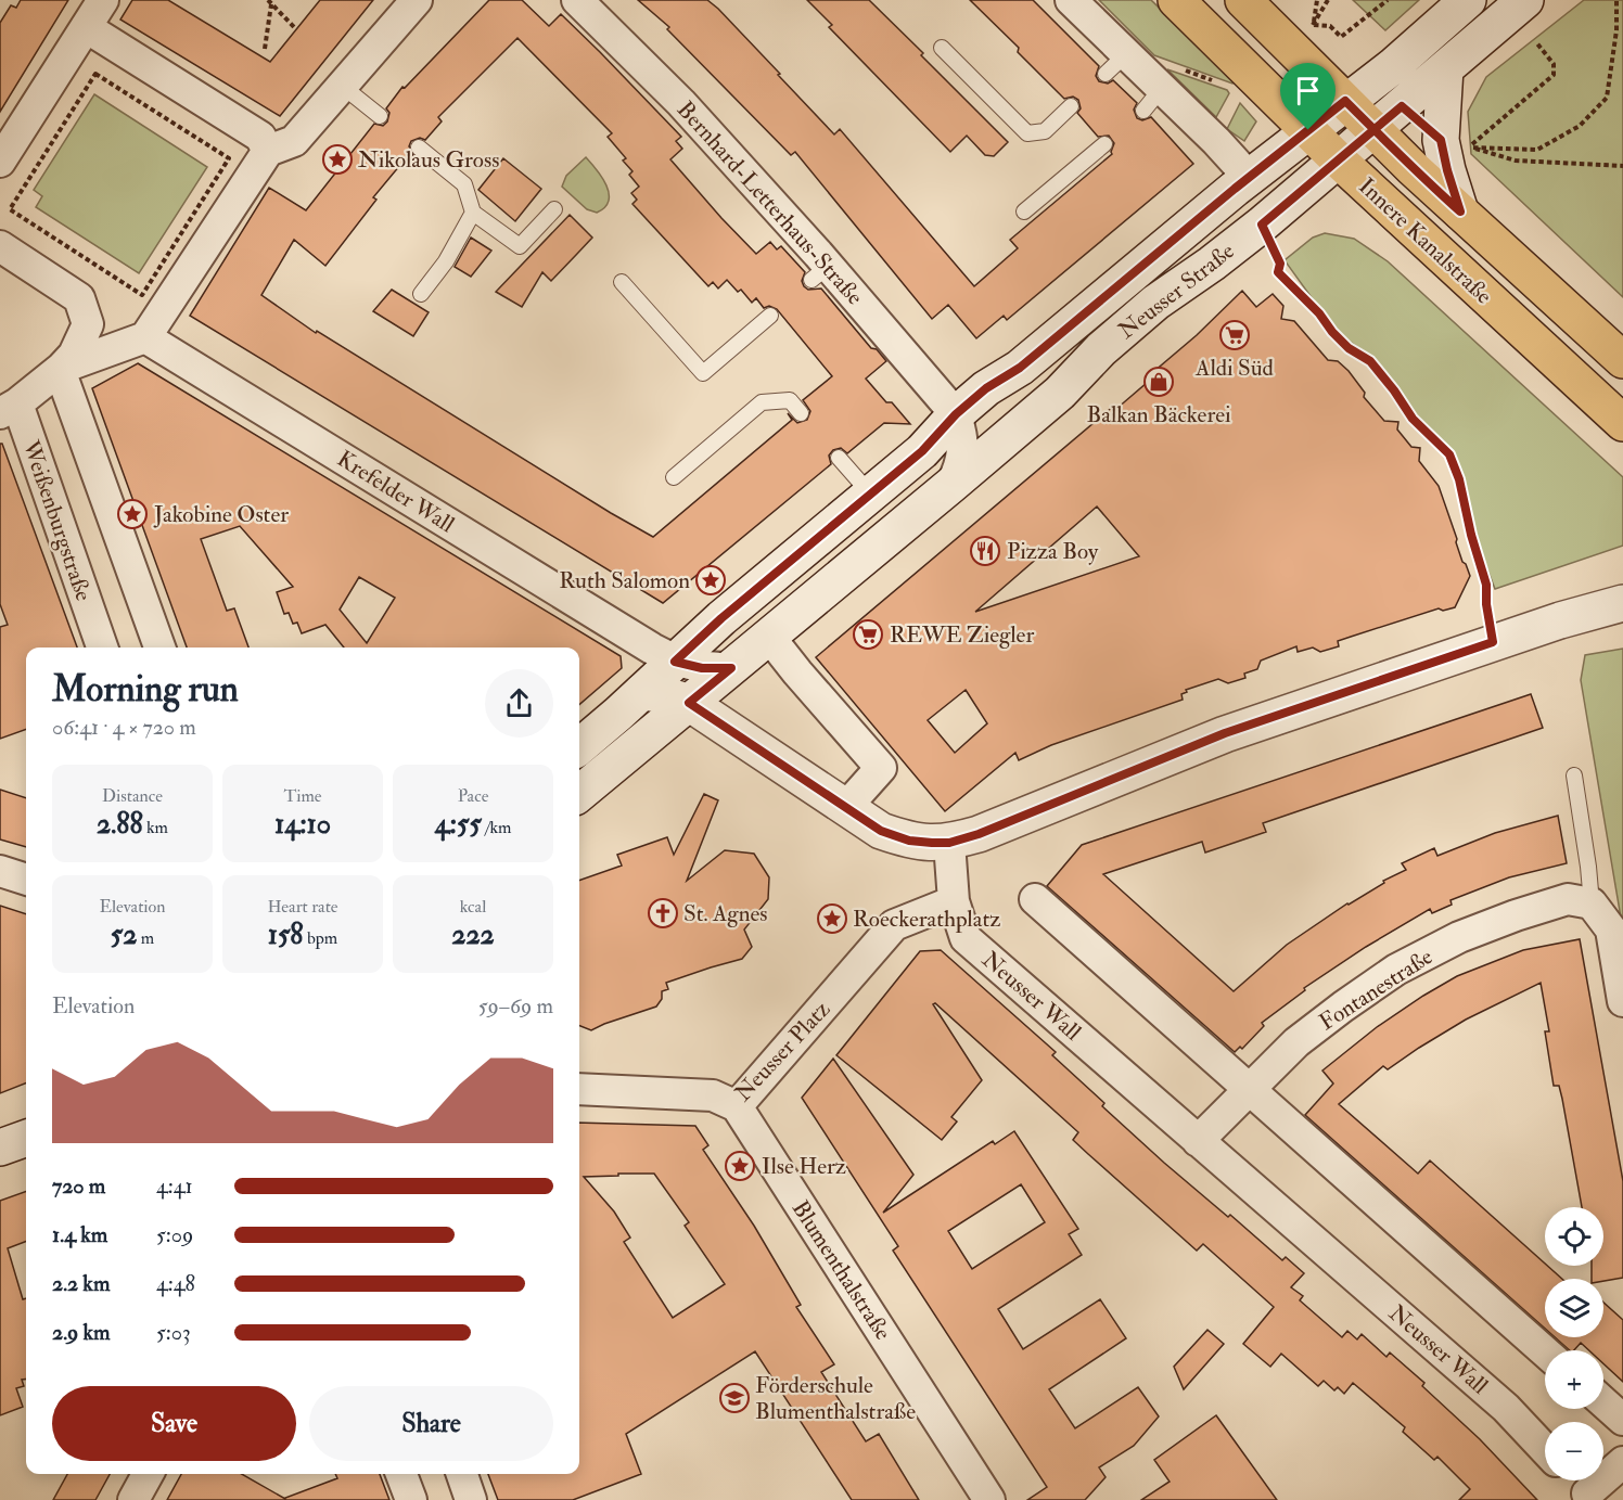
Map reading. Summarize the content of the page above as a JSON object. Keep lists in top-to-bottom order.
{
  "streets": {
    "main road": ["Innere Kanalstraße", "Neusser Straße"],
    "street": [
      "Bernhard-Letterhaus-Straße",
      "Krefelder Wall",
      "Weißenburgstraße",
      "Fontanestraße",
      "Neusser Wall",
      "Neusser Platz",
      "Blumenthalstraße"
    ]
  },
  "crossings": [
    ["Bernhard-Letterhaus-Straße", "Neusser Straße"],
    ["Innere Kanalstraße", "Neusser Straße"],
    ["Neusser Straße", "Krefelder Wall"],
    ["Neusser Wall", "Neusser Platz"],
    ["Neusser Platz", "Blumenthalstraße"]
  ],
  "places": {
    "place": [
      "Nikolaus Gross",
      "Jakobine Oster",
      "Ruth Salomon",
      "Roeckerathplatz",
      "Ilse Herz"
    ],
    "supermarket": ["Aldi Süd", "REWE Ziegler"],
    "shop": ["Balkan Bäckerei"],
    "restaurant": ["Pizza Boy"],
    "church": ["St. Agnes"],
    "school or university": ["Förderschule Blumenthalstraße"]
  },
  "page": {
    "heading": ["Morning run", "06:41 · 4 × 720 m"],
    "stats": [
      ["Distance", "2.88 km"],
      ["Time", "14:10"],
      ["Pace", "4:55 /km"],
      ["Elevation", "52 m"],
      ["Heart rate", "158 bpm"],
      ["kcal", "222"]
    ],
    "chart": ["Elevation", "59–69 m"],
    "list": [
      {
        "name": "720 m",
        "note": "4:41"
      },
      {
        "name": "1.4 km",
        "note": "5:09"
      },
      {
        "name": "2.2 km",
        "note": "4:48"
      },
      {
        "name": "2.9 km",
        "note": "5:03"
      }
    ],
    "map_buttons": ["+", "−"],
    "buttons": ["Save", "Share"]
  }
}
